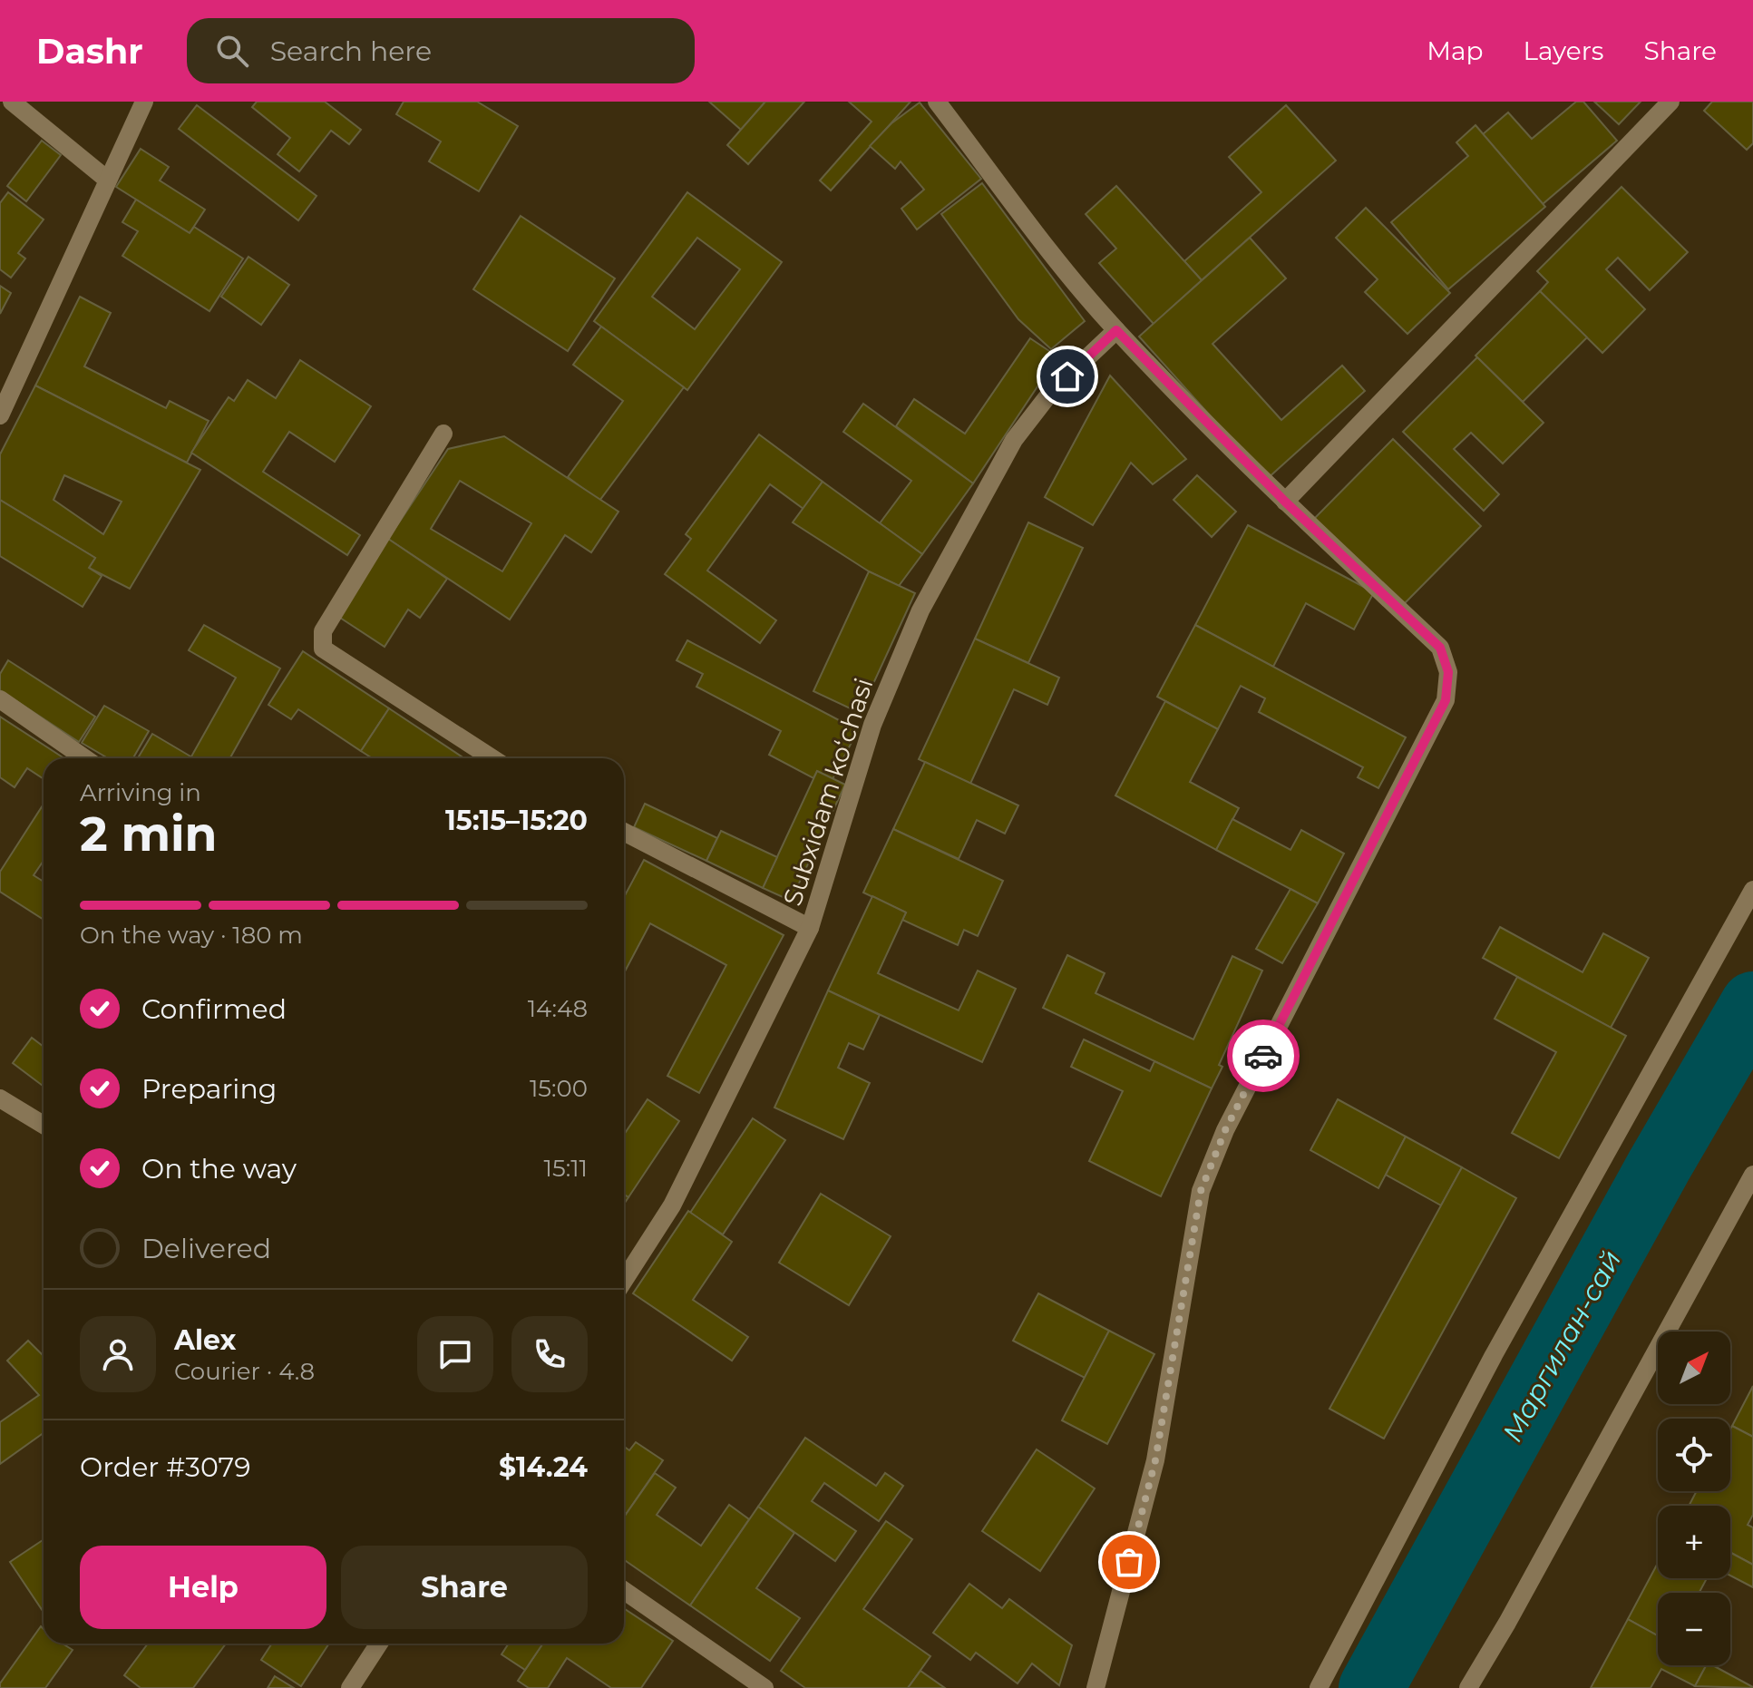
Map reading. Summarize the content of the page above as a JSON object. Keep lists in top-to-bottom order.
{
  "streets": {
    "street": ["Subxidam koʻchasi"]
  },
  "water": ["Маргилан-сай"],
  "north": "top right",
  "page": {
    "header": "Dashr",
    "search": "Search here",
    "nav": ["Map", "Layers", "Share"],
    "heading": ["2 min", "Arriving in", "15:15–15:20"],
    "panel": [
      "Alex",
      "Courier · 4.8",
      "Order #3079",
      "$14.24"
    ],
    "bar": "On the way · 180 m",
    "list": [
      ["Confirmed", "14:48"],
      ["Preparing", "15:00"],
      ["On the way", "15:11"],
      "Delivered"
    ],
    "map_buttons": ["+", "−"],
    "buttons": ["Help", "Share"]
  }
}
